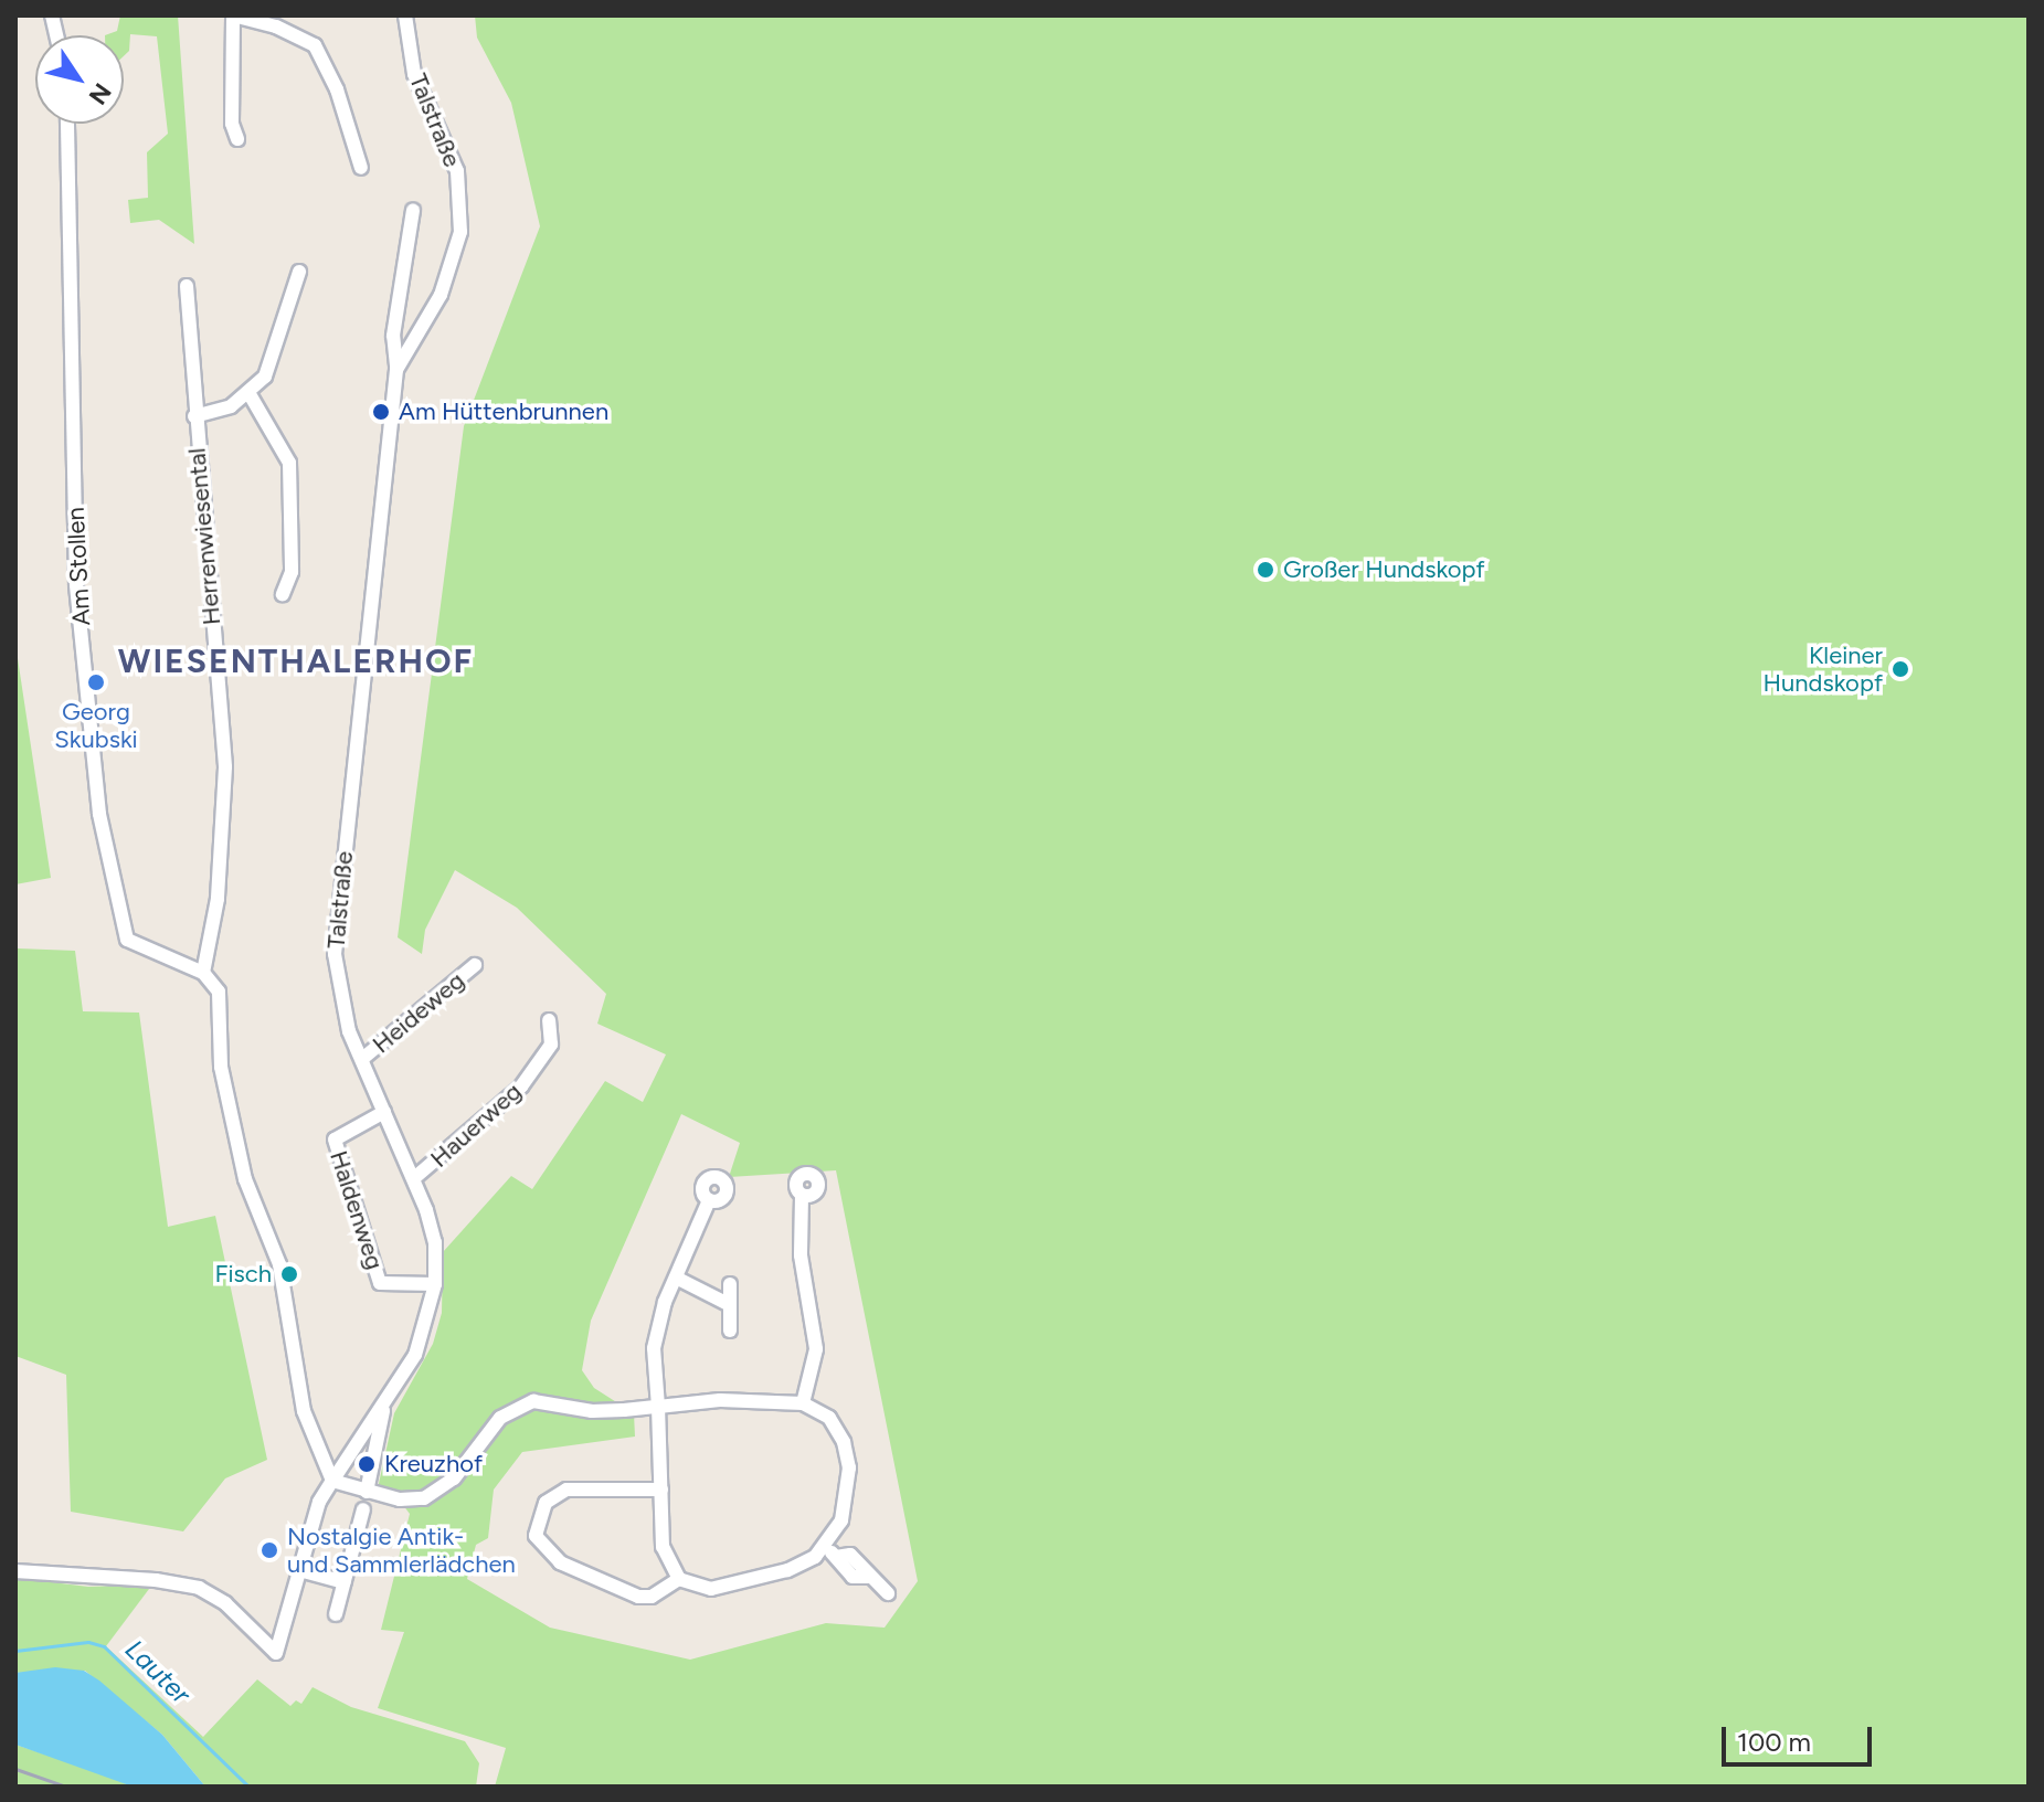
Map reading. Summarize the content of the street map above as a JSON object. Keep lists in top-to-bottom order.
{
  "streets": {
    "street": [
      "Talstraße",
      "Herrenwiesental",
      "Am Stollen",
      "Heideweg",
      "Hauerweg",
      "Haldenweg"
    ]
  },
  "crossings": [
    ["Talstraße", "Heideweg"],
    ["Talstraße", "Hauerweg"],
    ["Talstraße", "Haldenweg"],
    ["Herrenwiesental", "Am Stollen"]
  ],
  "districts": ["WIESENTHALERHOF"],
  "water": ["Lauter"],
  "places": [
    "Am Hüttenbrunnen",
    "Großer Hundskopf",
    "Kleiner Hundskopf",
    "Georg Skubski",
    "Fisch",
    "Kreuzhof",
    "Nostalgie Antik- und Sammlerlädchen"
  ],
  "scale_bar": "100 m",
  "north": "bottom right"
}
